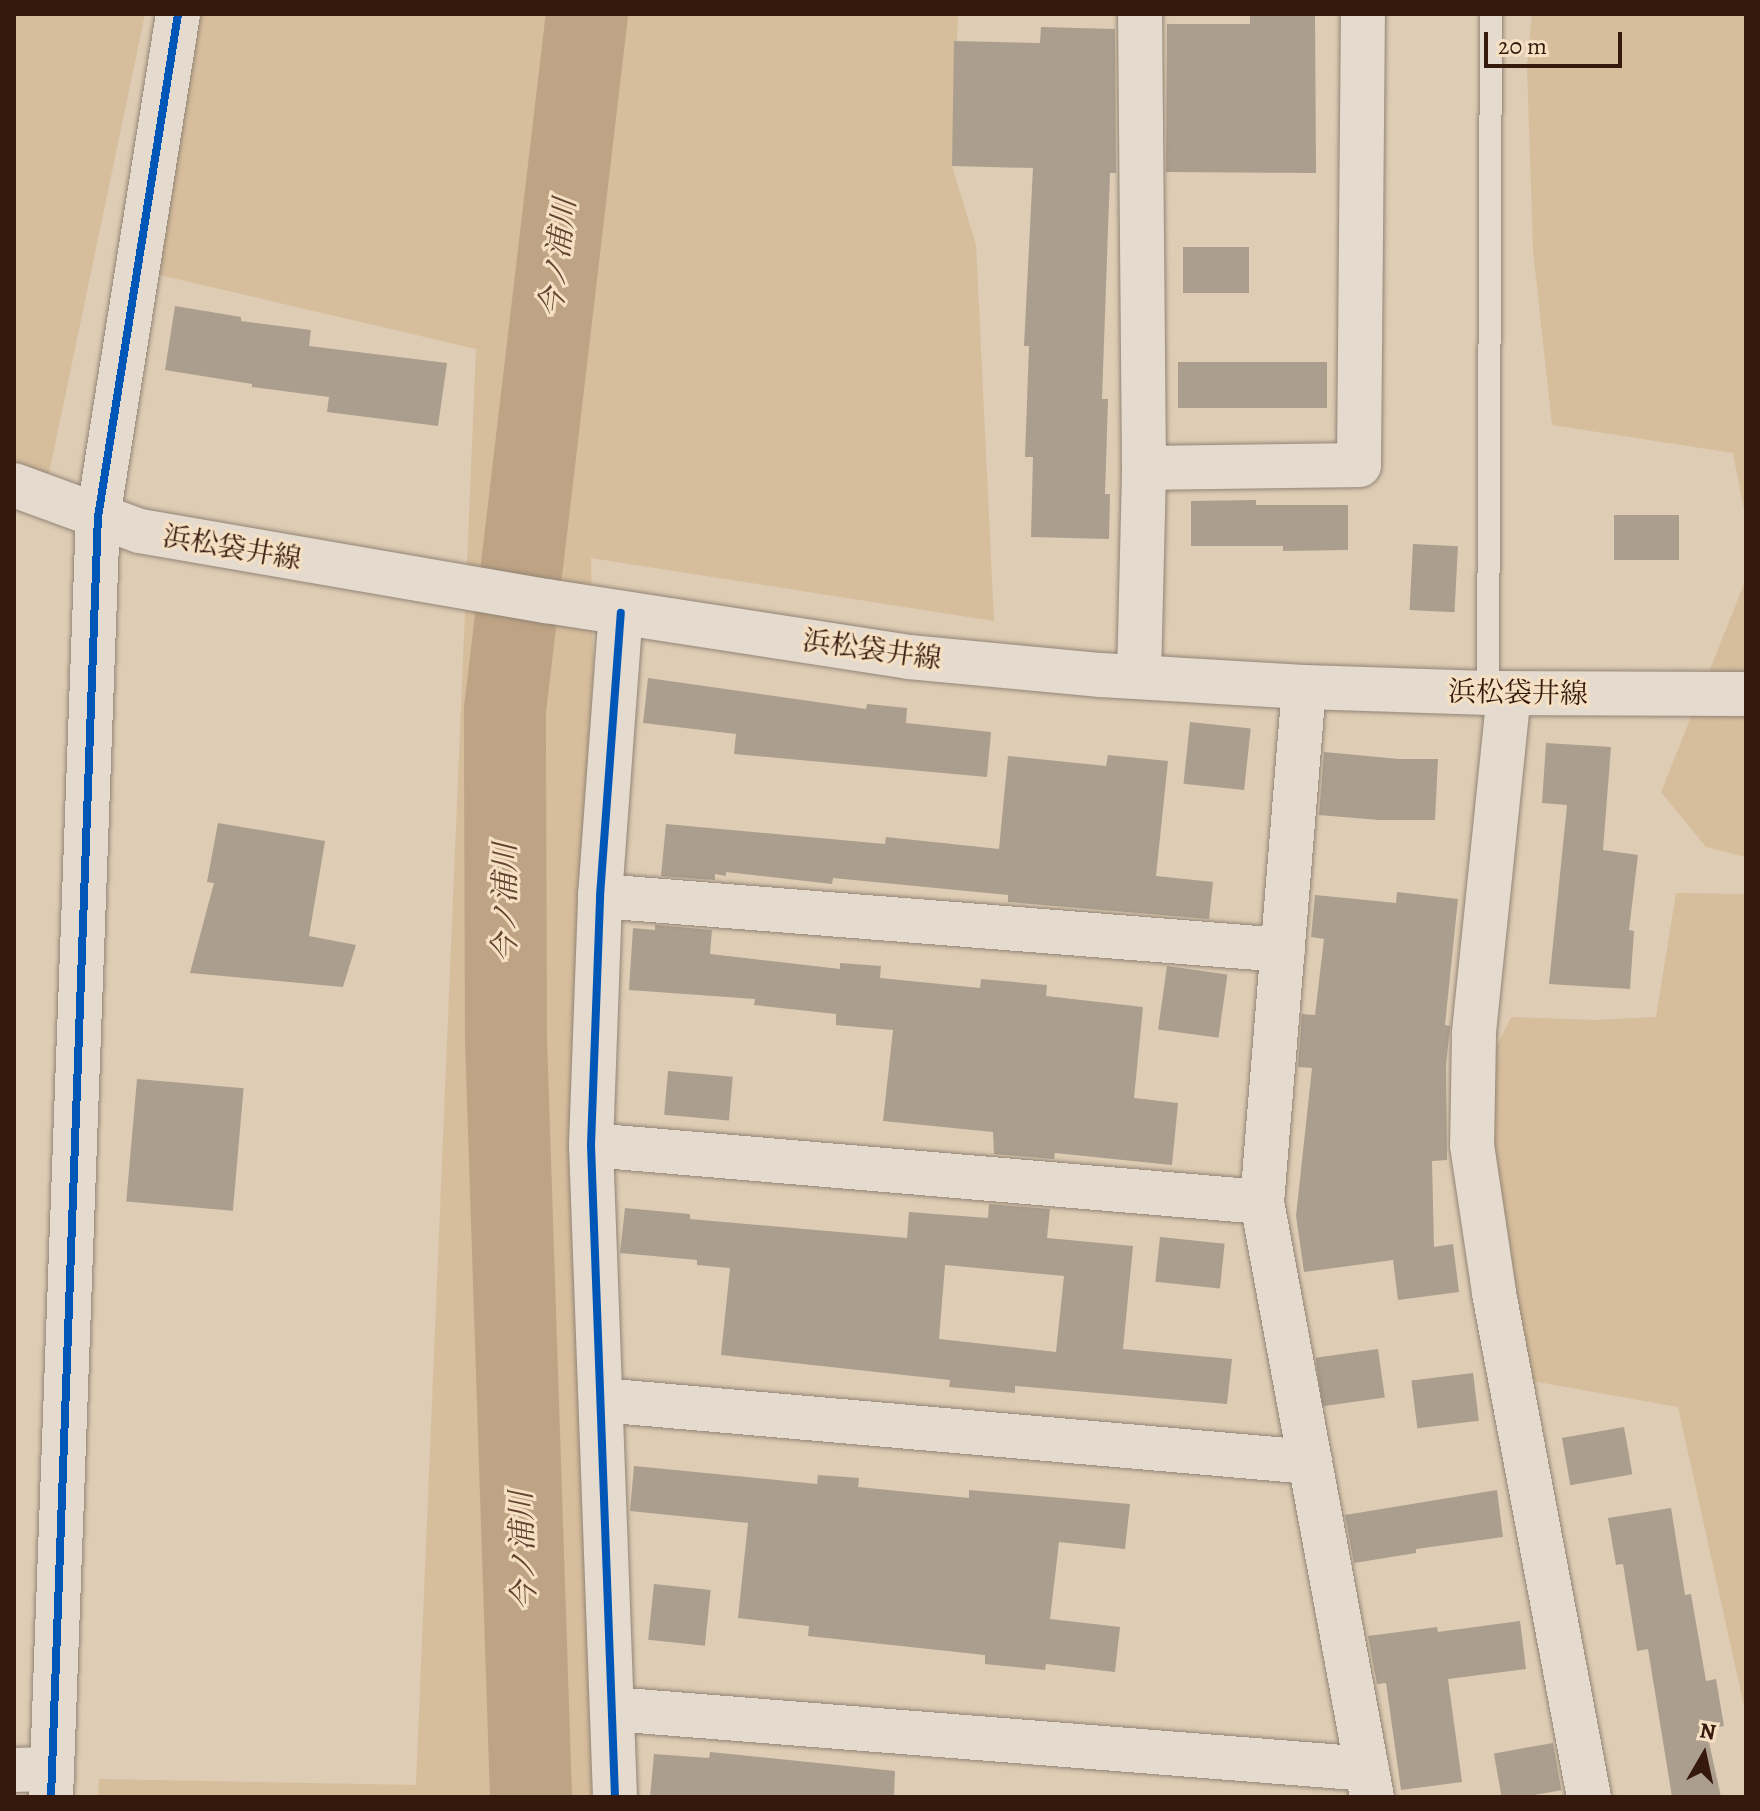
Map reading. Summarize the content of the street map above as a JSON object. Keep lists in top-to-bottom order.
{
  "streets": {
    "street": ["浜松袋井線"]
  },
  "water": ["今ノ浦川"],
  "scale_bar": "20 m",
  "north": "top"
}
